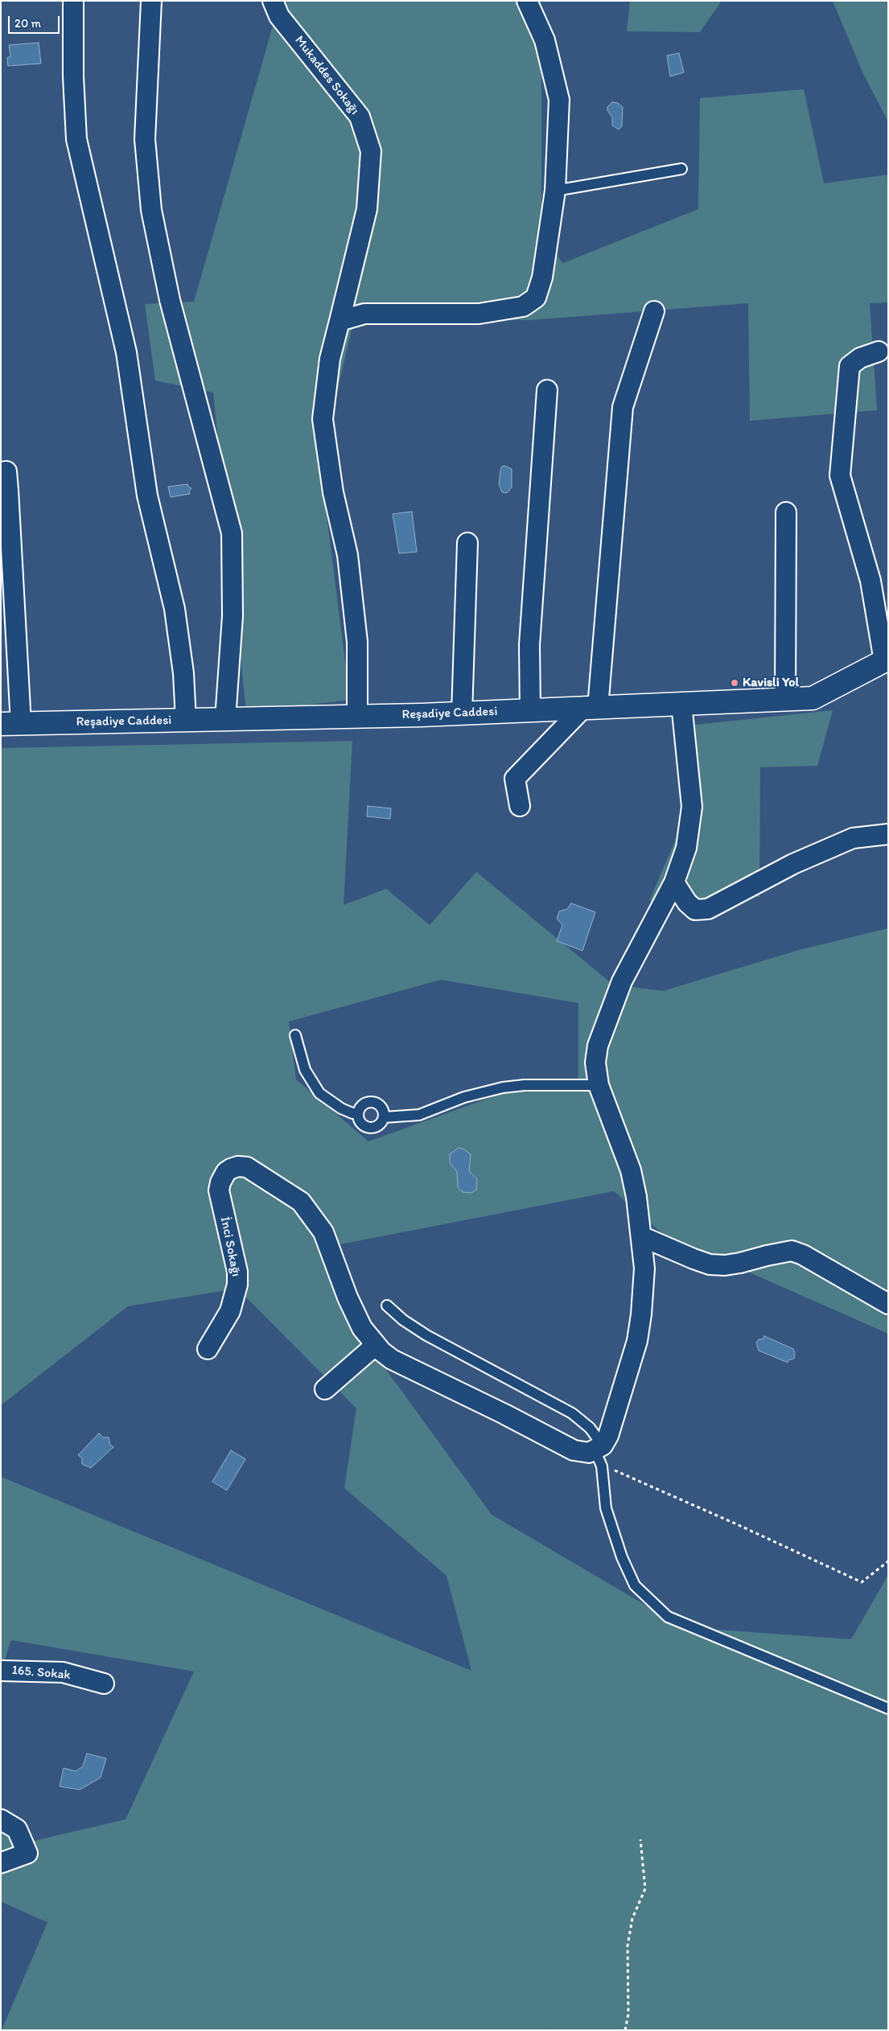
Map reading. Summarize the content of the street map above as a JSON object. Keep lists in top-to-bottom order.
{
  "streets": {
    "street": [
      "Mukaddes Sokağı",
      "Reşadiye Caddesi",
      "İnci Sokağı",
      "165. Sokak"
    ]
  },
  "crossings": [
    ["Mukaddes Sokağı", "Reşadiye Caddesi"]
  ],
  "places": ["Kavisli Yol"],
  "scale_bar": "20 m"
}
